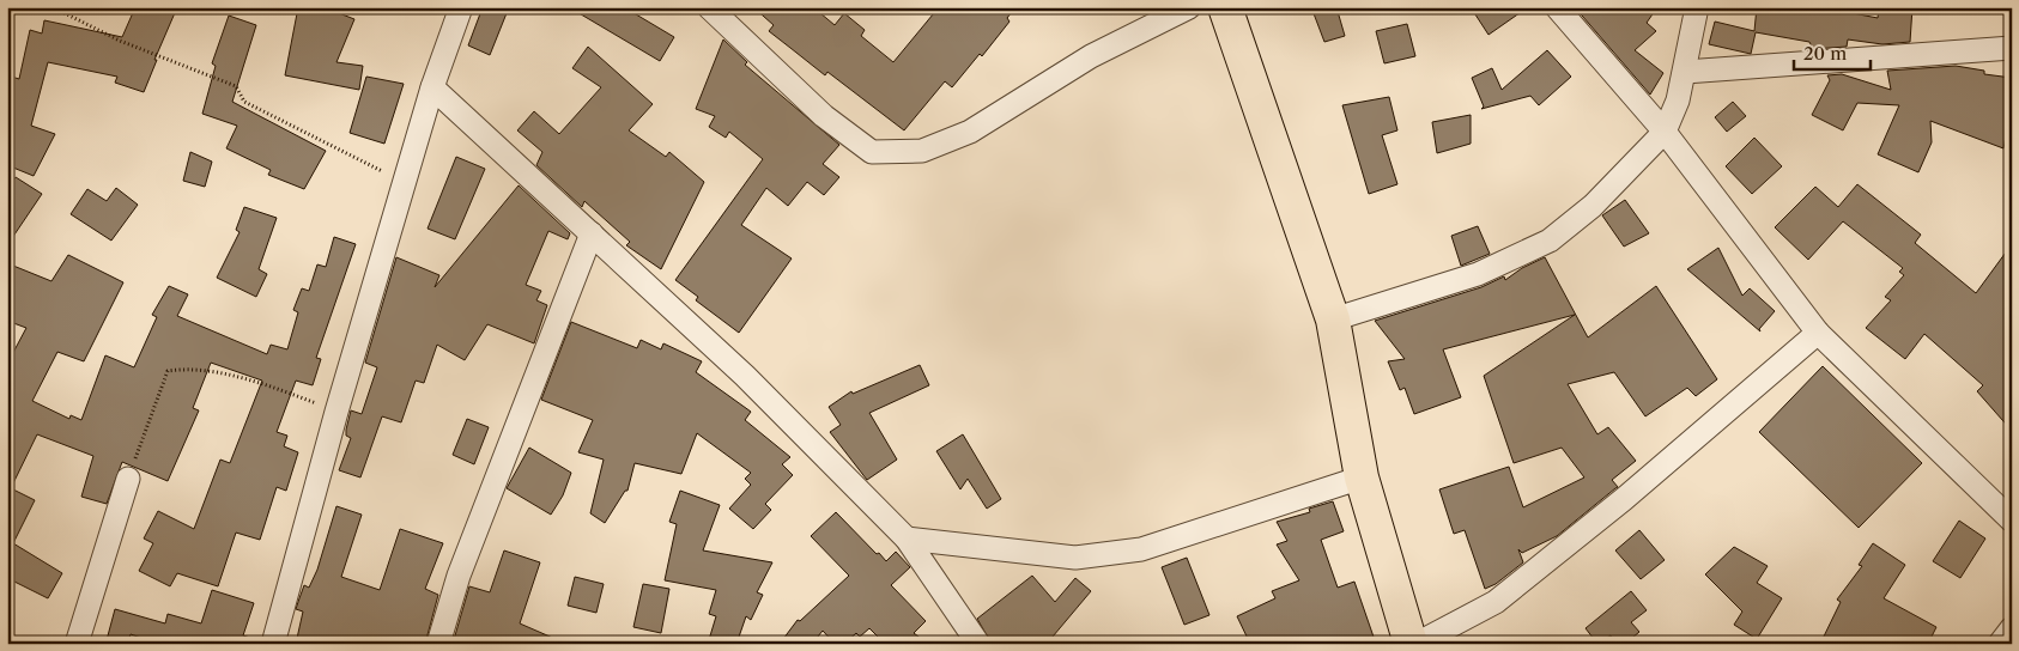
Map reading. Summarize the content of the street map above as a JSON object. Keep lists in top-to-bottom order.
{
  "scale_bar": "20 m"
}
